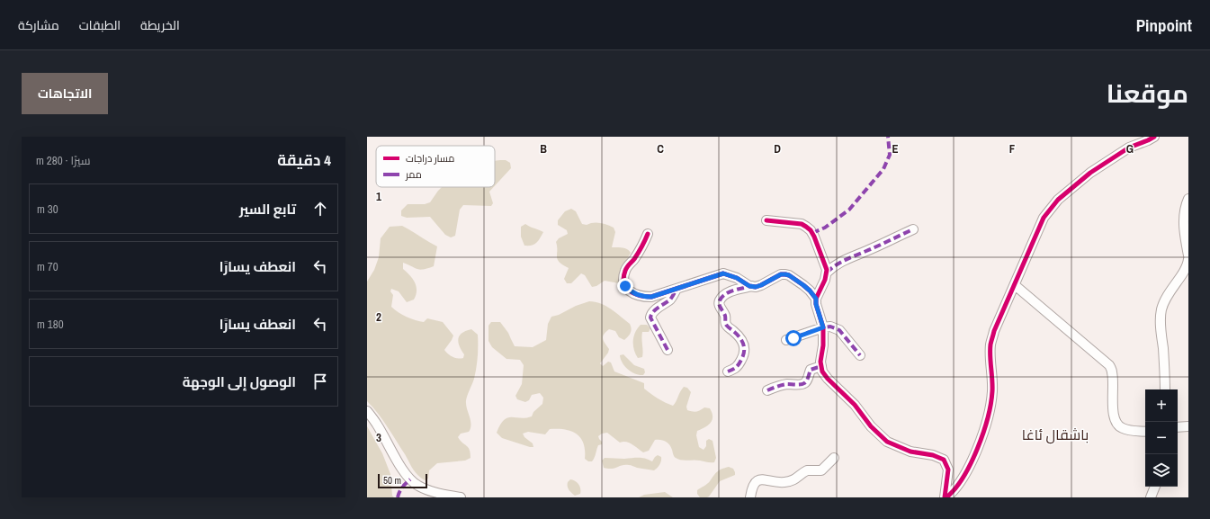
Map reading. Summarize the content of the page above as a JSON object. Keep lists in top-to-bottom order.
{
  "districts": ["باشقال ئاغا"],
  "legend": ["مسار دراجات", "ممر"],
  "scale_bar": "50 m",
  "page": {
    "header": "Pinpoint",
    "nav": ["الخريطة", "الطبقات", "مشاركة"],
    "title": "موقعنا",
    "buttons": "الاتجاهات",
    "heading": ["4 دقيقة", "سيرًا · 280 m"],
    "list": [
      ["تابع السير", "30 m"],
      ["انعطف يسارًا", "70 m"],
      ["انعطف يسارًا", "180 m"],
      "الوصول إلى الوجهة"
    ],
    "map_buttons": ["+", "−"],
    "scale": "50 m"
  },
  "grid": {
    "columns": [
      "B",
      "C",
      "D",
      "E",
      "F",
      "G"
    ],
    "rows": ["1", "2", "3"]
  }
}
